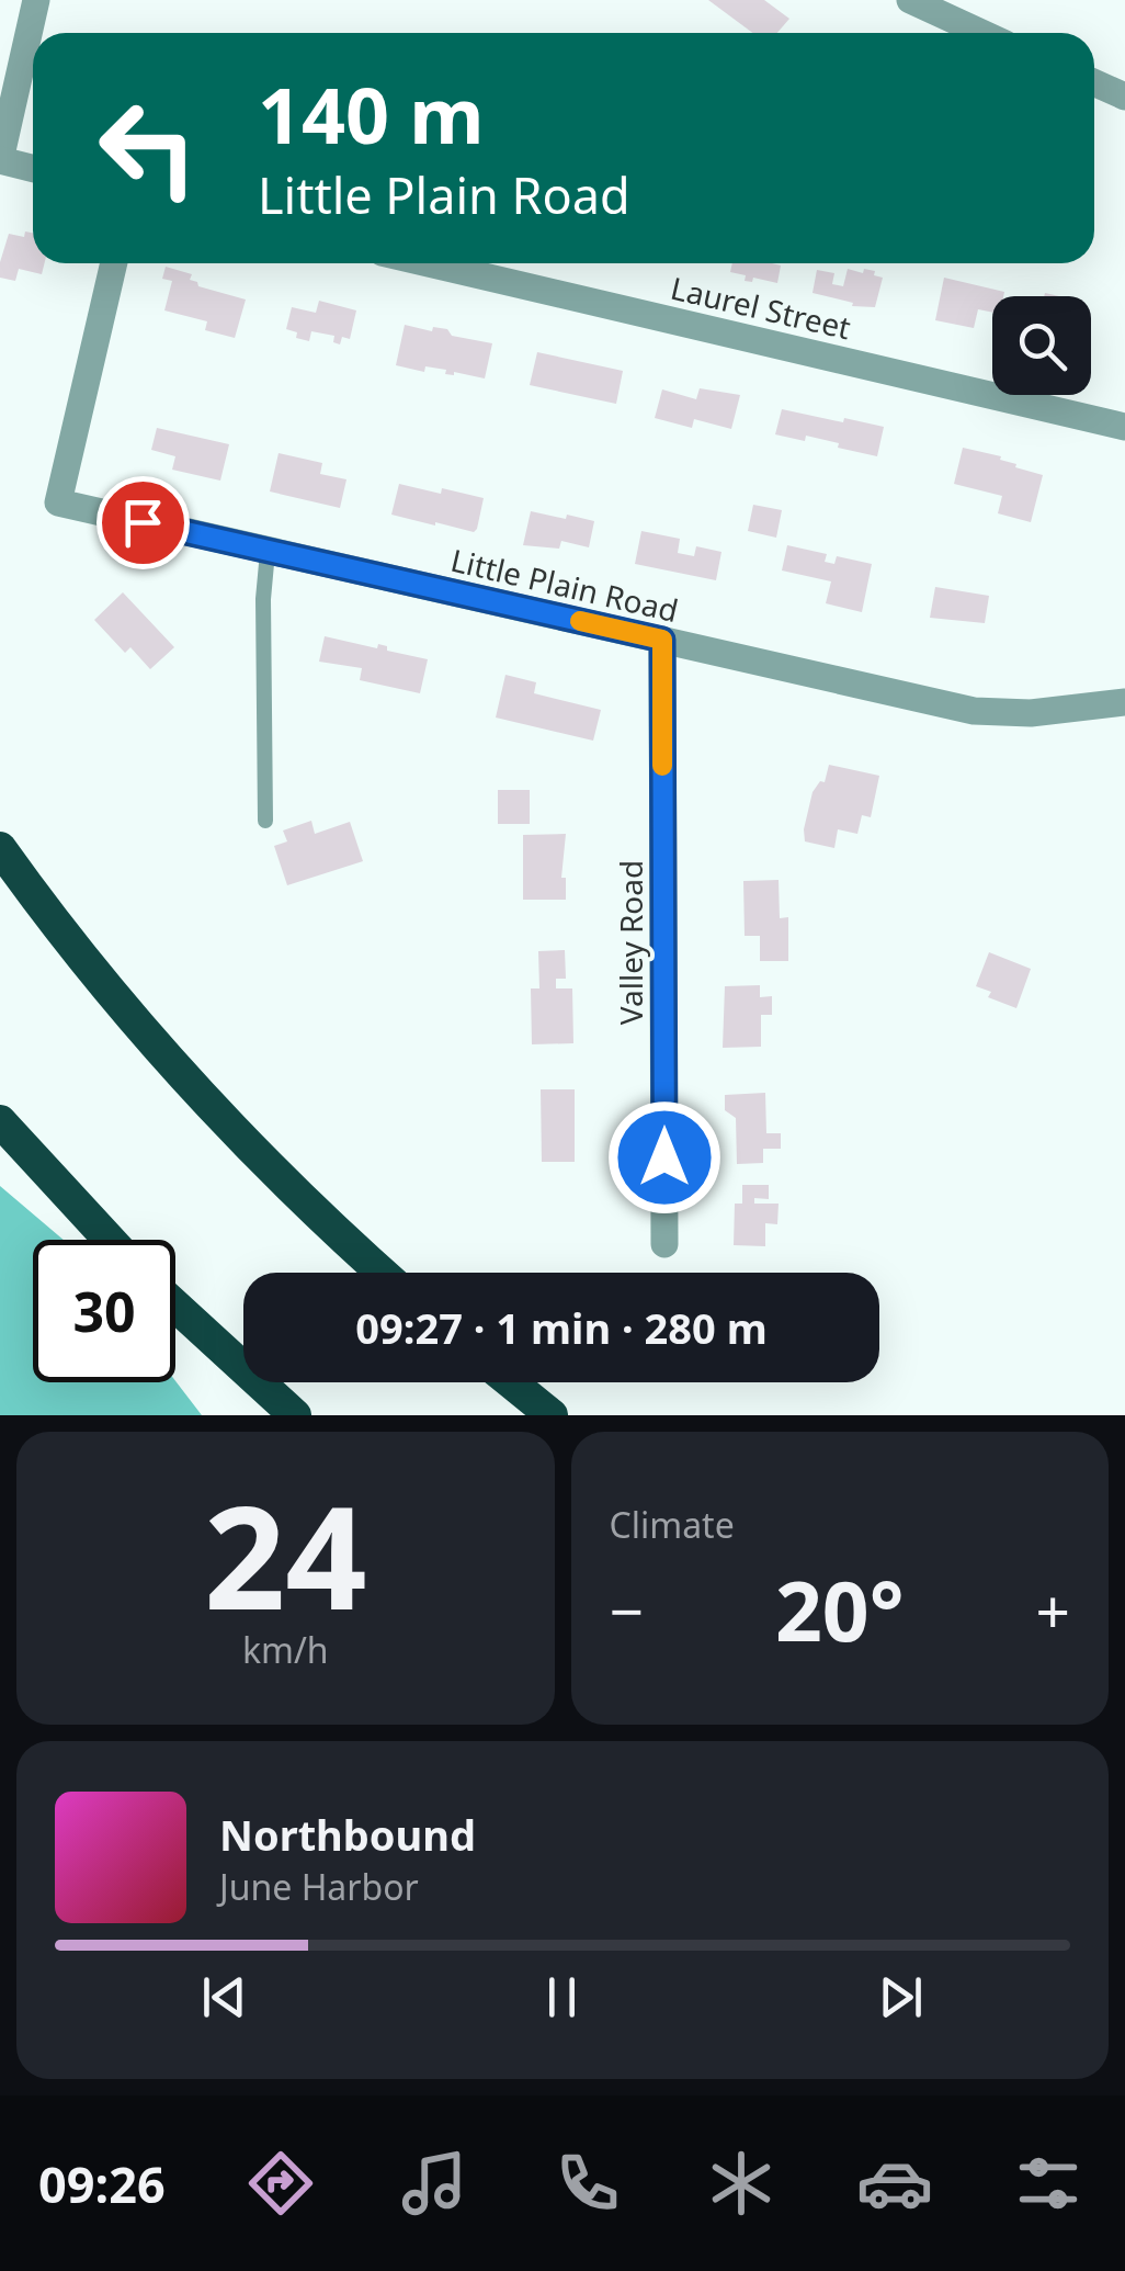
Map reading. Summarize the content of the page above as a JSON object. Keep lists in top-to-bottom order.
{
  "streets": {
    "street": ["Laurel Street", "Little Plain Road", "Valley Road"]
  },
  "crossings": [
    ["Little Plain Road", "Valley Road"]
  ],
  "page": {
    "turn": ["140 m", "Little Plain Road"],
    "limit": "30",
    "trip": "09:27 · 1 min · 280 m",
    "tile": [
      ["24", "km/h"],
      "Climate"
    ],
    "heat": ["−", "20°", "+"],
    "song": ["Northbound", "June Harbor"],
    "tabs": "09:26"
  }
}
